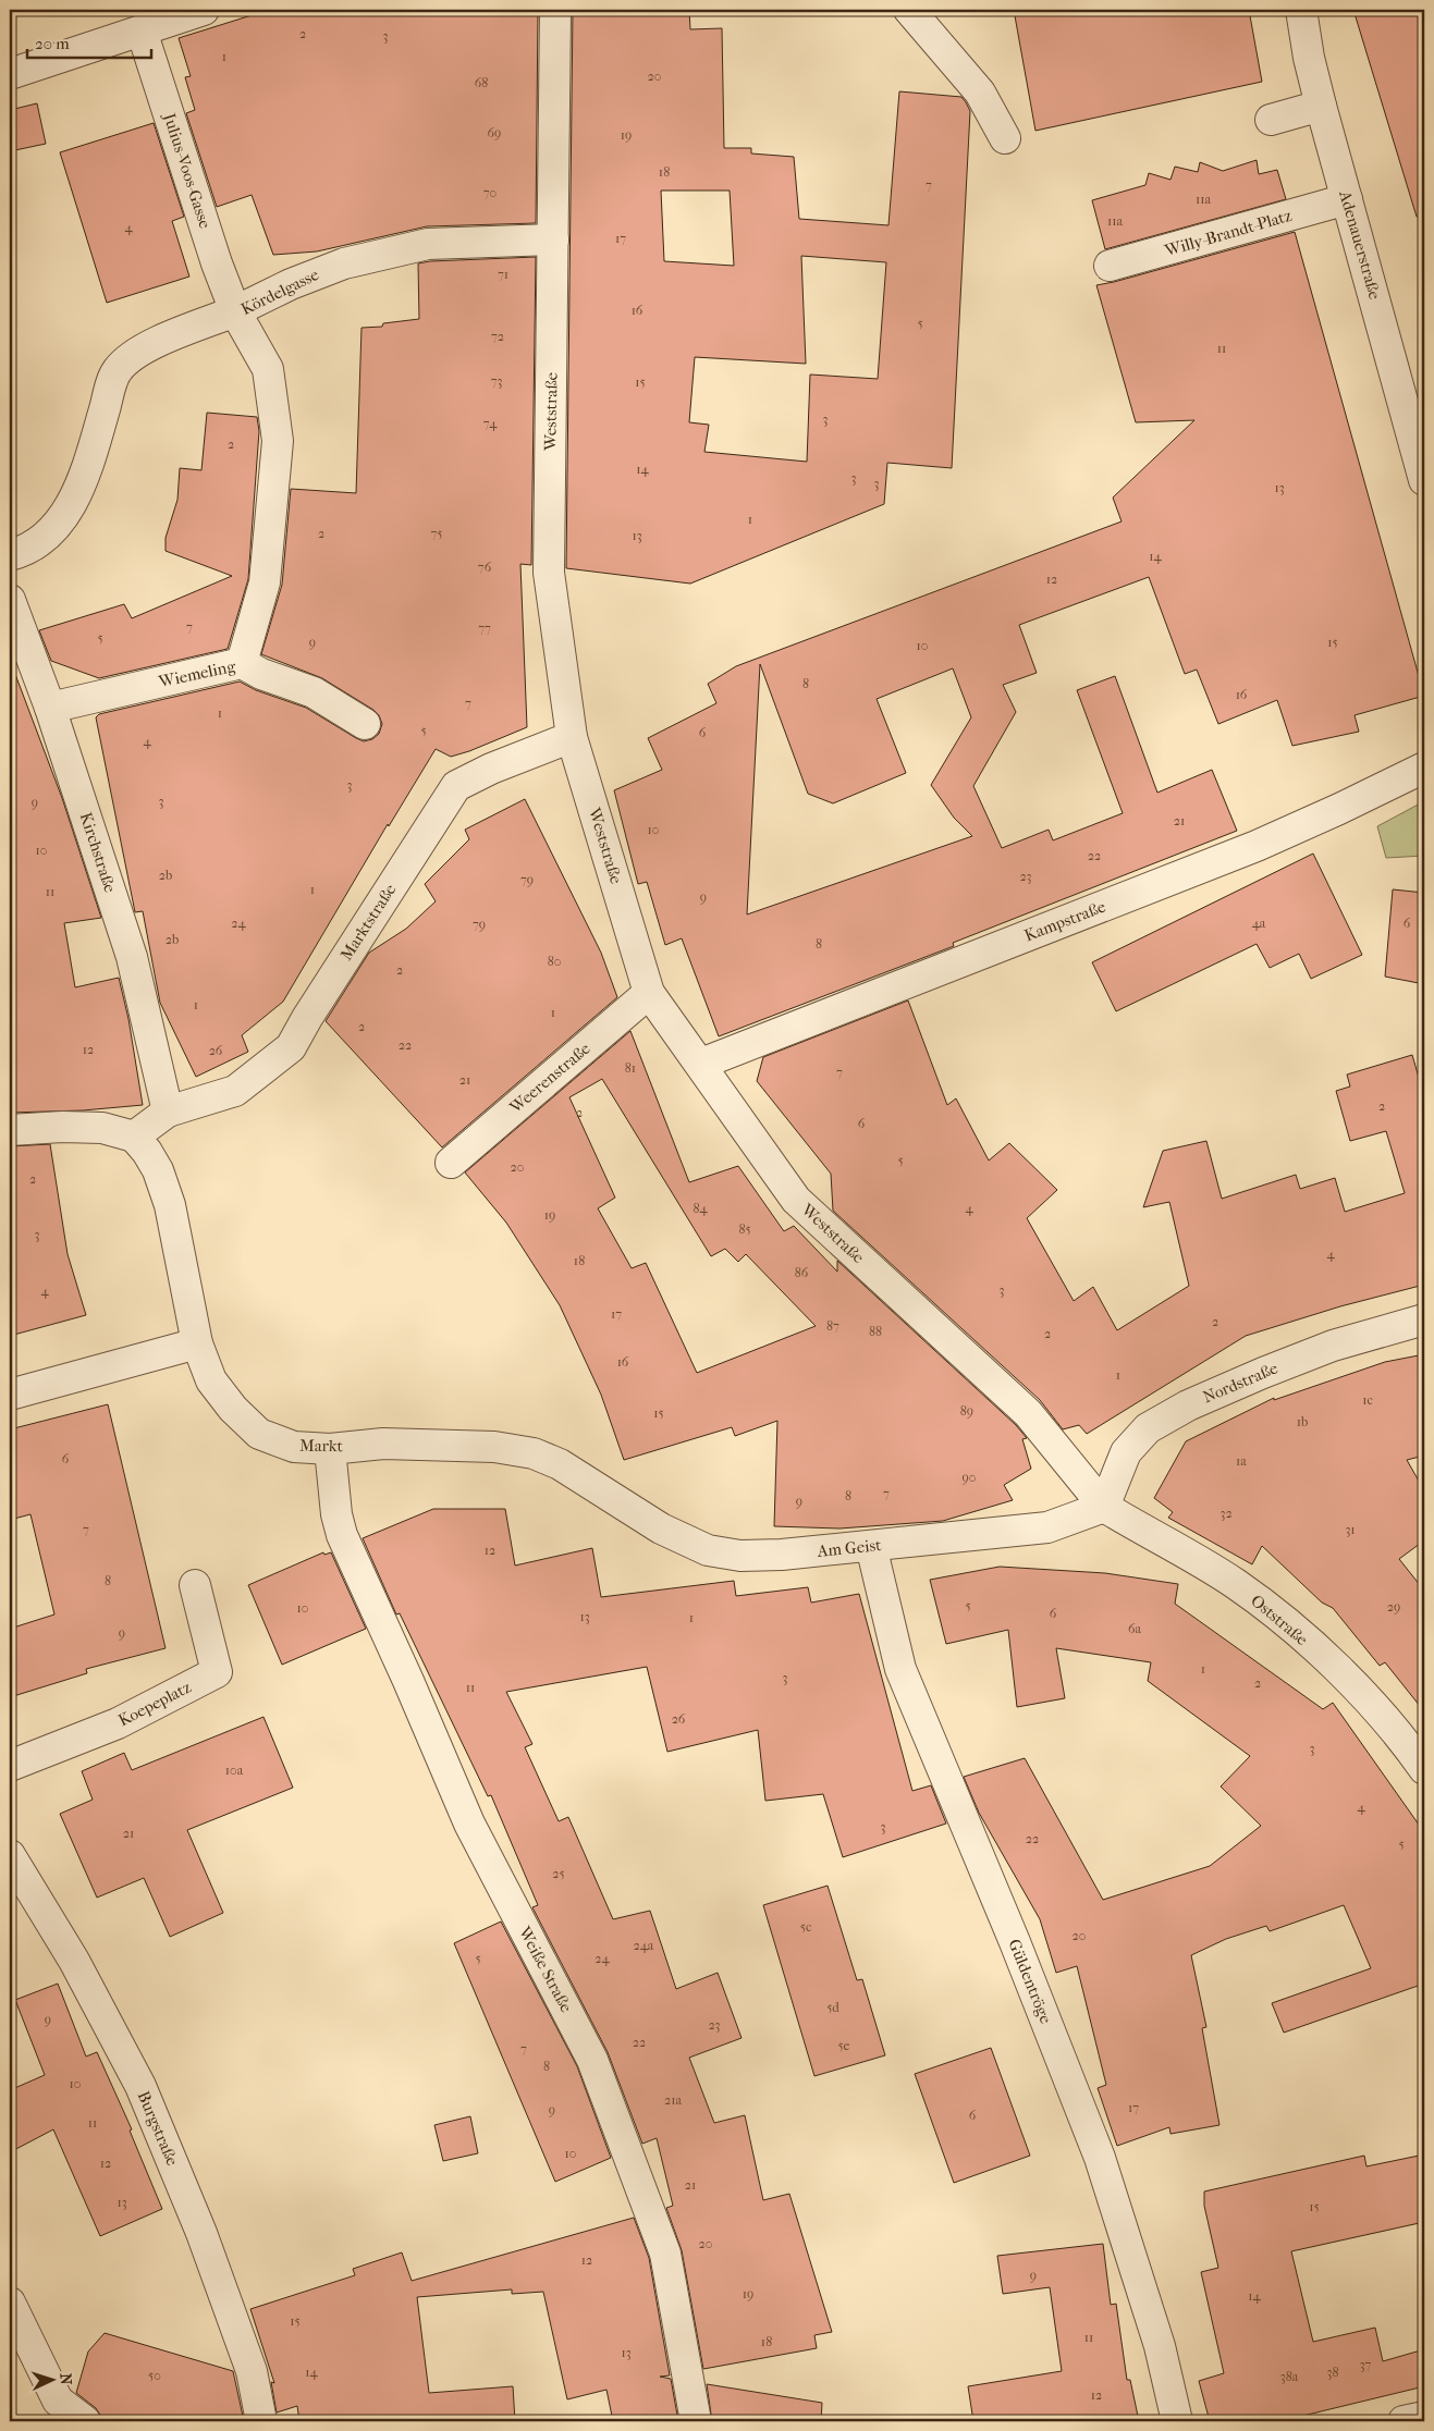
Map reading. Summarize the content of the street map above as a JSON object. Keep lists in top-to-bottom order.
{
  "streets": {
    "street": [
      "Julius-Voos-Gasse",
      "Willy-Brandt-Platz",
      "Adenauerstraße",
      "Kördelgasse",
      "Weststraße",
      "Wiemeling",
      "Kirchstraße",
      "Kampstraße",
      "Marktstraße",
      "Weerenstraße",
      "Nordstraße",
      "Markt",
      "Am Geist",
      "Oststraße",
      "Koepeplatz",
      "Weiße Straße",
      "Güldentröge",
      "Burgstraße"
    ]
  },
  "crossings": [
    ["Julius-Voos-Gasse", "Kördelgasse"],
    ["Willy-Brandt-Platz", "Adenauerstraße"],
    ["Kördelgasse", "Weststraße"],
    ["Kördelgasse", "Wiemeling"],
    ["Weststraße", "Kampstraße"],
    ["Weststraße", "Marktstraße"],
    ["Weststraße", "Weerenstraße"],
    ["Weststraße", "Nordstraße"],
    ["Weststraße", "Am Geist"],
    ["Weststraße", "Oststraße"],
    ["Wiemeling", "Kirchstraße"],
    ["Kirchstraße", "Marktstraße"],
    ["Marktstraße", "Markt"],
    ["Nordstraße", "Am Geist"],
    ["Nordstraße", "Oststraße"],
    ["Markt", "Am Geist"],
    ["Markt", "Weiße Straße"],
    ["Am Geist", "Oststraße"],
    ["Am Geist", "Güldentröge"]
  ],
  "house_numbers": [
    "2",
    "3",
    "1",
    "20",
    "68",
    "69",
    "19",
    "18",
    "7",
    "70",
    "11a",
    "11a",
    "4",
    "17",
    "71",
    "16",
    "5",
    "72",
    "11",
    "73",
    "15",
    "3",
    "74",
    "2",
    "14",
    "3",
    "3",
    "13",
    "1",
    "2",
    "75",
    "13",
    "14",
    "76",
    "12",
    "7",
    "77",
    "5",
    "9",
    "15",
    "10",
    "8",
    "16",
    "7",
    "1",
    "5",
    "6",
    "4",
    "3",
    "3",
    "9",
    "21",
    "10",
    "10",
    "22",
    "2b",
    "23",
    "79",
    "1",
    "11",
    "9",
    "24",
    "4a",
    "6",
    "79",
    "2b",
    "8",
    "80",
    "2",
    "1",
    "1",
    "2",
    "22",
    "12",
    "26",
    "81",
    "7",
    "21",
    "2",
    "2",
    "6",
    "5",
    "20",
    "2",
    "84",
    "4",
    "19",
    "85",
    "3",
    "4",
    "18",
    "86",
    "3",
    "4",
    "17",
    "2",
    "87",
    "88",
    "2",
    "16",
    "1",
    "1c",
    "89",
    "15",
    "1b",
    "6",
    "1a",
    "90",
    "7",
    "8",
    "9",
    "32",
    "7",
    "31",
    "12",
    "8",
    "5",
    "29",
    "10",
    "6",
    "13",
    "1",
    "6a",
    "9",
    "1",
    "3",
    "2",
    "11",
    "26",
    "3",
    "10a",
    "4",
    "3",
    "21",
    "22",
    "5",
    "25",
    "5c",
    "20",
    "24a",
    "5",
    "24",
    "5d",
    "9",
    "23",
    "22",
    "5e",
    "7",
    "8",
    "10",
    "21a",
    "17",
    "9",
    "6",
    "11",
    "10",
    "12",
    "21",
    "13",
    "15",
    "20",
    "12",
    "9",
    "19",
    "14",
    "15",
    "11",
    "18",
    "13",
    "37",
    "14",
    "38",
    "50",
    "38a",
    "12"
  ],
  "scale_bar": "20 m",
  "north": "right"
}
